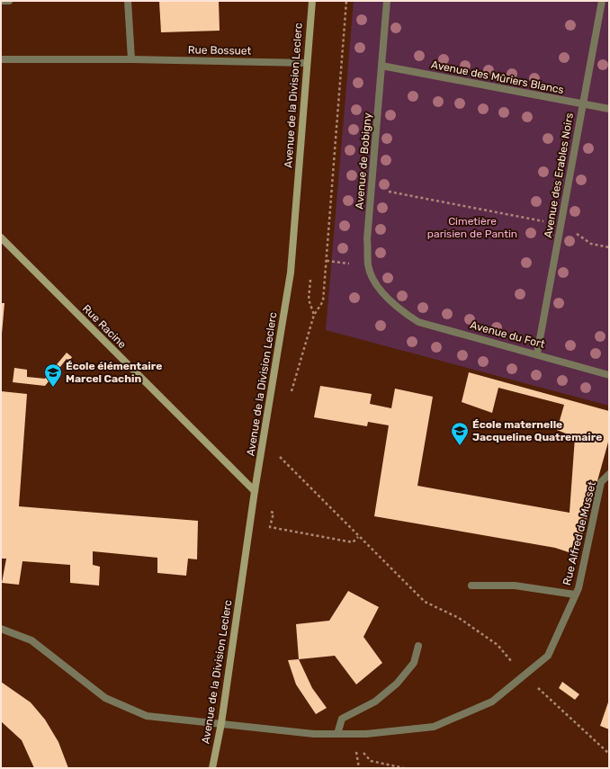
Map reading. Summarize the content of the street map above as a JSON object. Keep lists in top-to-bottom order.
{
  "streets": {
    "main road": ["Avenue de la Division Leclerc", "Rue Racine"],
    "street": [
      "Rue Bossuet",
      "Avenue des Mûriers Blancs",
      "Avenue de Bobigny",
      "Avenue des Erables Noirs",
      "Avenue du Fort",
      "Rue Alfred de Musset"
    ]
  },
  "crossings": [
    ["Rue Bossuet", "Avenue de la Division Leclerc"],
    ["Avenue des Mûriers Blancs", "Avenue de Bobigny"],
    ["Avenue des Mûriers Blancs", "Avenue des Erables Noirs"],
    ["Avenue de la Division Leclerc", "Rue Racine"],
    ["Avenue de la Division Leclerc", "Rue Alfred de Musset"],
    ["Avenue de Bobigny", "Avenue du Fort"],
    ["Avenue des Erables Noirs", "Avenue du Fort"]
  ],
  "parks": ["Cimetière parisien de Pantin"],
  "places": {
    "school or university": ["École élémentaire Marcel Cachin", "École maternelle Jacqueline Quatremaire"]
  }
}
